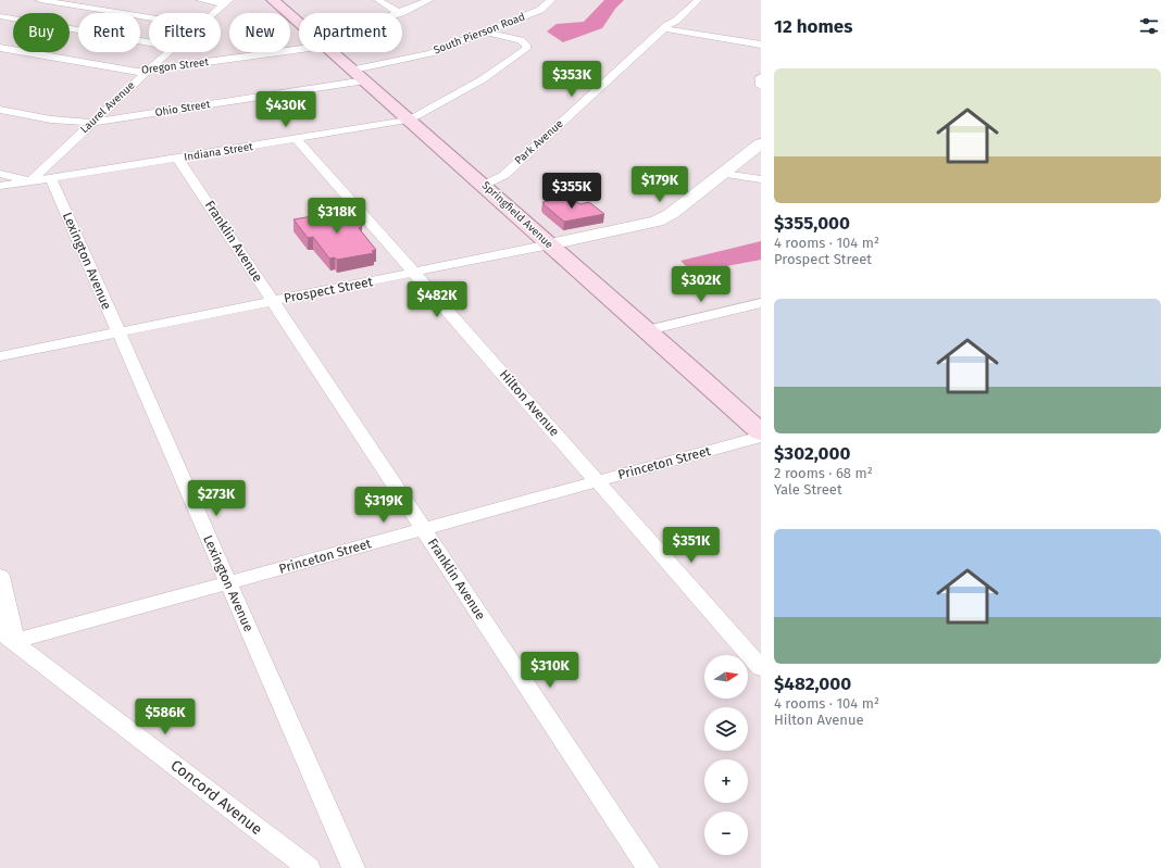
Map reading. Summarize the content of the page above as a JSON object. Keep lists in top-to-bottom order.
{
  "streets": {
    "main road": ["Springfield Avenue"],
    "street": [
      "South Pierson Road",
      "Oregon Street",
      "Laurel Avenue",
      "Ohio Street",
      "Park Avenue",
      "Indiana Street",
      "Franklin Avenue",
      "Lexington Avenue",
      "Prospect Street",
      "Hilton Avenue",
      "Princeton Street",
      "Concord Avenue"
    ]
  },
  "crossings": [
    ["South Pierson Road", "Ohio Street"],
    ["South Pierson Road", "Indiana Street"],
    ["South Pierson Road", "Springfield Avenue"],
    ["Oregon Street", "Laurel Avenue"],
    ["Laurel Avenue", "Ohio Street"],
    ["Laurel Avenue", "Indiana Street"],
    ["Ohio Street", "Springfield Avenue"],
    ["Park Avenue", "Springfield Avenue"],
    ["Indiana Street", "Springfield Avenue"],
    ["Indiana Street", "Franklin Avenue"],
    ["Indiana Street", "Lexington Avenue"],
    ["Indiana Street", "Hilton Avenue"],
    ["Springfield Avenue", "Prospect Street"],
    ["Franklin Avenue", "Prospect Street"],
    ["Franklin Avenue", "Princeton Street"],
    ["Lexington Avenue", "Prospect Street"],
    ["Lexington Avenue", "Princeton Street"],
    ["Prospect Street", "Hilton Avenue"],
    ["Hilton Avenue", "Princeton Street"],
    ["Princeton Street", "Concord Avenue"]
  ],
  "north": "right",
  "page": {
    "heading": "12 homes",
    "chip": [
      "Buy",
      "Rent",
      "Filters",
      "New",
      "Apartment"
    ],
    "list": [
      {
        "name": "$355,000",
        "note": "4 rooms · 104 m² · Prospect Street"
      },
      {
        "name": "$302,000",
        "note": "2 rooms · 68 m² · Yale Street"
      },
      {
        "name": "$482,000",
        "note": "4 rooms · 104 m² · Hilton Avenue"
      }
    ],
    "price": [
      "$353K",
      "$430K",
      "$179K",
      "$355K",
      "$318K",
      "$302K",
      "$482K",
      "$273K",
      "$319K",
      "$351K",
      "$310K",
      "$586K"
    ],
    "map_buttons": ["+", "−"]
  }
}
